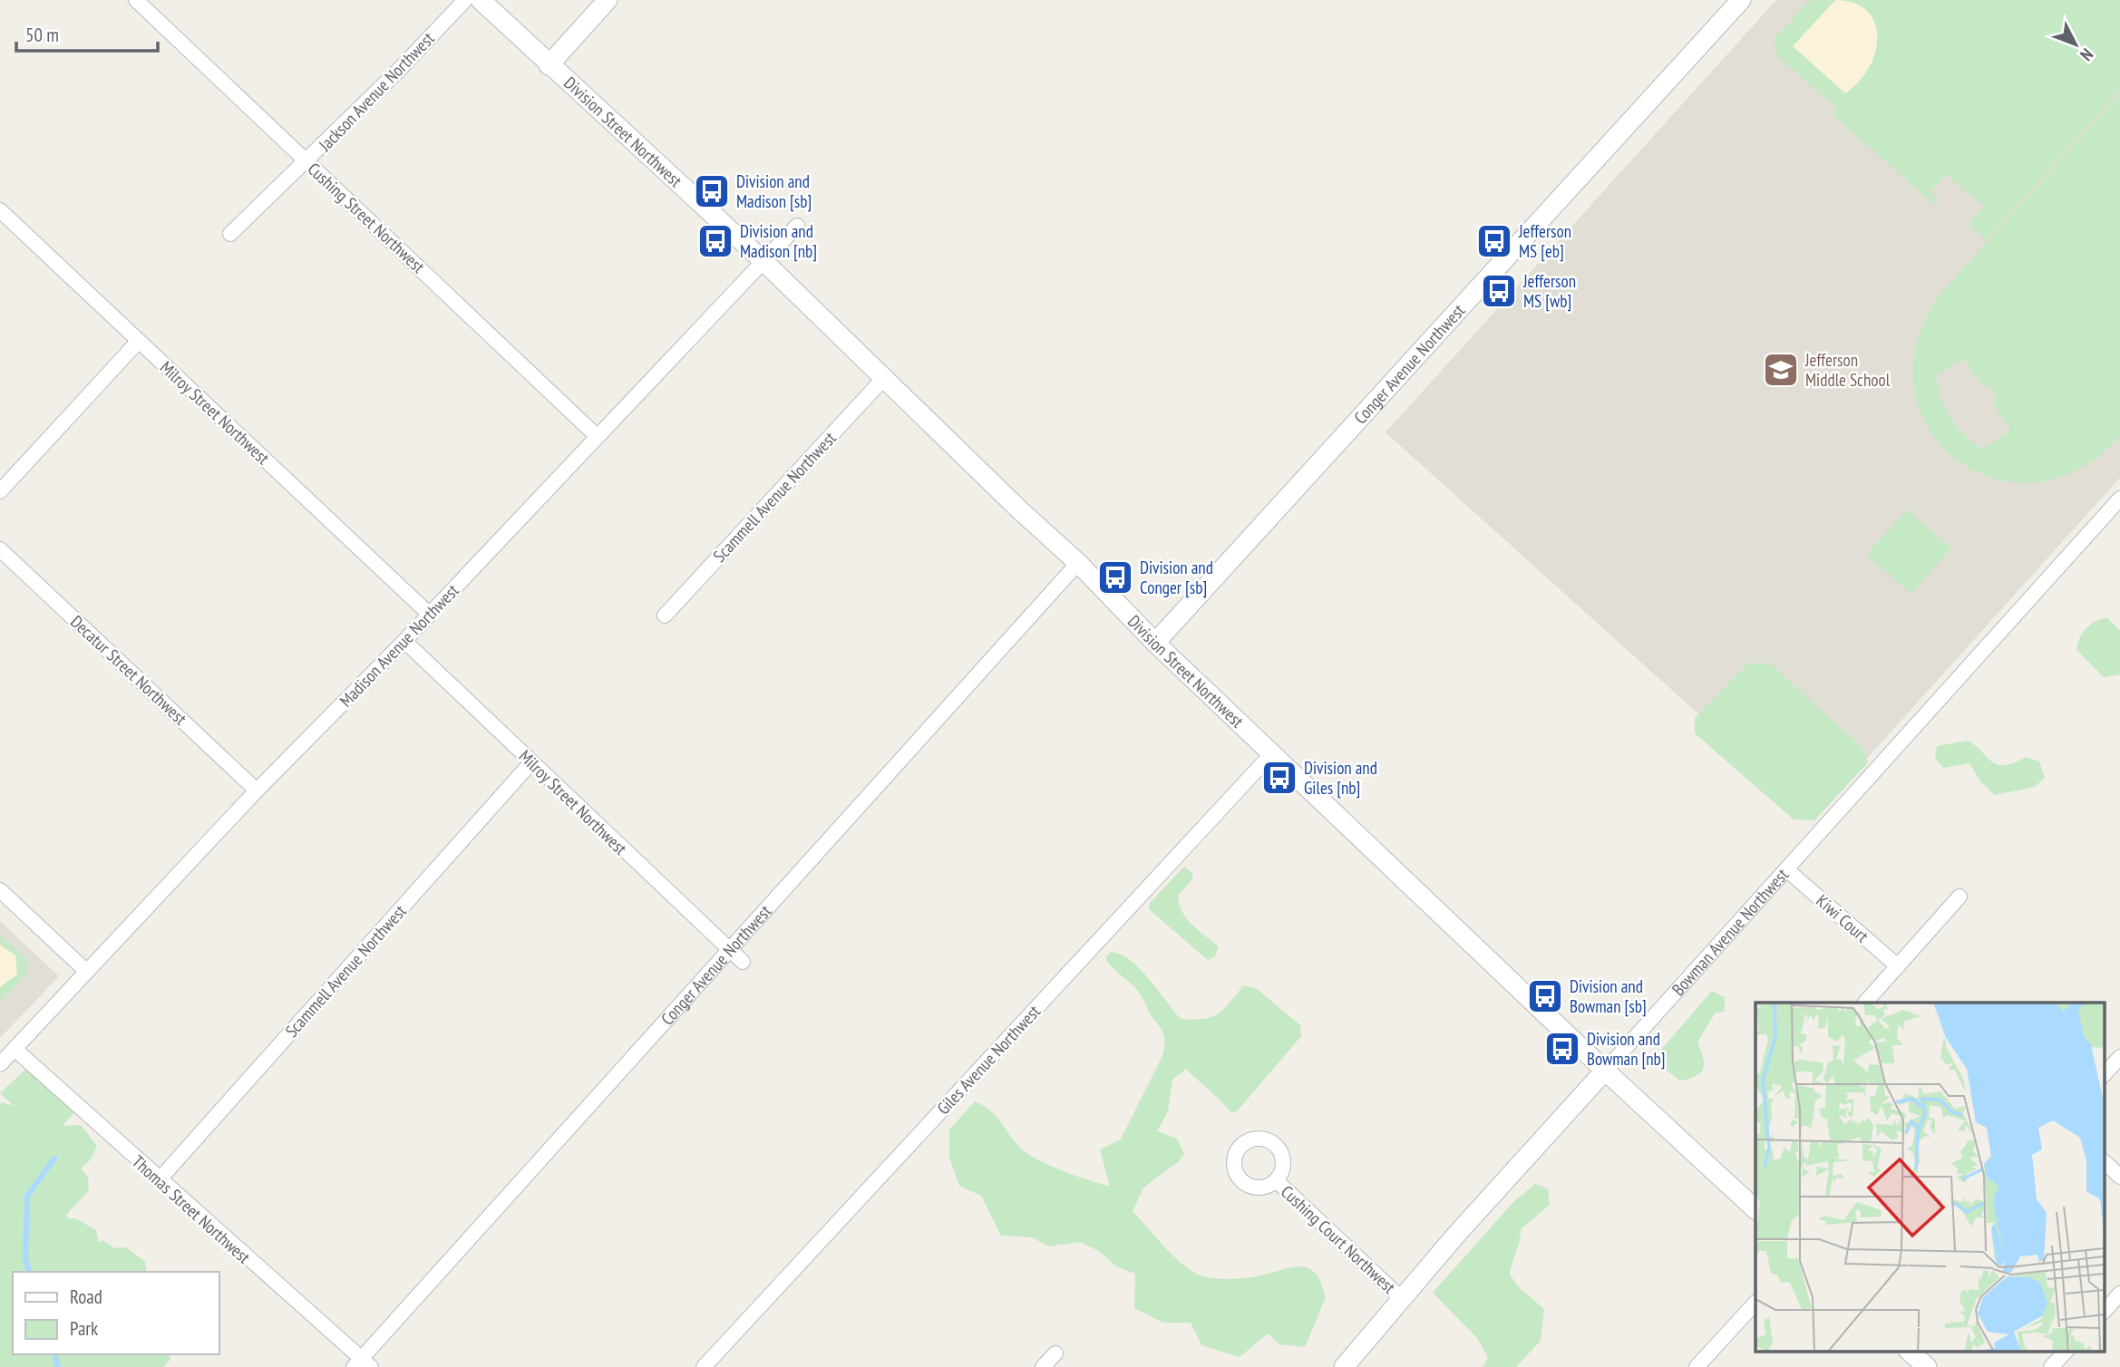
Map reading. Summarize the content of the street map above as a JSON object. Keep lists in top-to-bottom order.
{
  "streets": {
    "street": [
      "Jackson Avenue Northwest",
      "Division Street Northwest",
      "Cushing Street Northwest",
      "Conger Avenue Northwest",
      "Milroy Street Northwest",
      "Scammell Avenue Northwest",
      "Madison Avenue Northwest",
      "Decatur Street Northwest",
      "Kiwi Court",
      "Bowman Avenue Northwest",
      "Giles Avenue Northwest",
      "Thomas Street Northwest",
      "Cushing Court Northwest"
    ]
  },
  "crossings": [
    ["Jackson Avenue Northwest", "Cushing Street Northwest"],
    ["Division Street Northwest", "Conger Avenue Northwest"],
    ["Division Street Northwest", "Scammell Avenue Northwest"],
    ["Division Street Northwest", "Madison Avenue Northwest"],
    ["Division Street Northwest", "Bowman Avenue Northwest"],
    ["Division Street Northwest", "Giles Avenue Northwest"],
    ["Cushing Street Northwest", "Madison Avenue Northwest"],
    ["Conger Avenue Northwest", "Milroy Street Northwest"],
    ["Conger Avenue Northwest", "Thomas Street Northwest"],
    ["Milroy Street Northwest", "Scammell Avenue Northwest"],
    ["Milroy Street Northwest", "Madison Avenue Northwest"],
    ["Scammell Avenue Northwest", "Thomas Street Northwest"],
    ["Madison Avenue Northwest", "Decatur Street Northwest"],
    ["Madison Avenue Northwest", "Thomas Street Northwest"],
    ["Kiwi Court", "Bowman Avenue Northwest"],
    ["Bowman Avenue Northwest", "Cushing Court Northwest"]
  ],
  "places": {
    "bus stop": [
      "Division and Madison [sb]",
      "Division and Madison [nb]",
      "Jefferson MS [eb]",
      "Jefferson MS [wb]",
      "Division and Conger [sb]",
      "Division and Giles [nb]",
      "Division and Bowman [sb]",
      "Division and Bowman [nb]"
    ],
    "school or university": ["Jefferson Middle School"]
  },
  "legend": ["Road", "Park"],
  "scale_bar": "50 m",
  "north": "bottom right"
}
